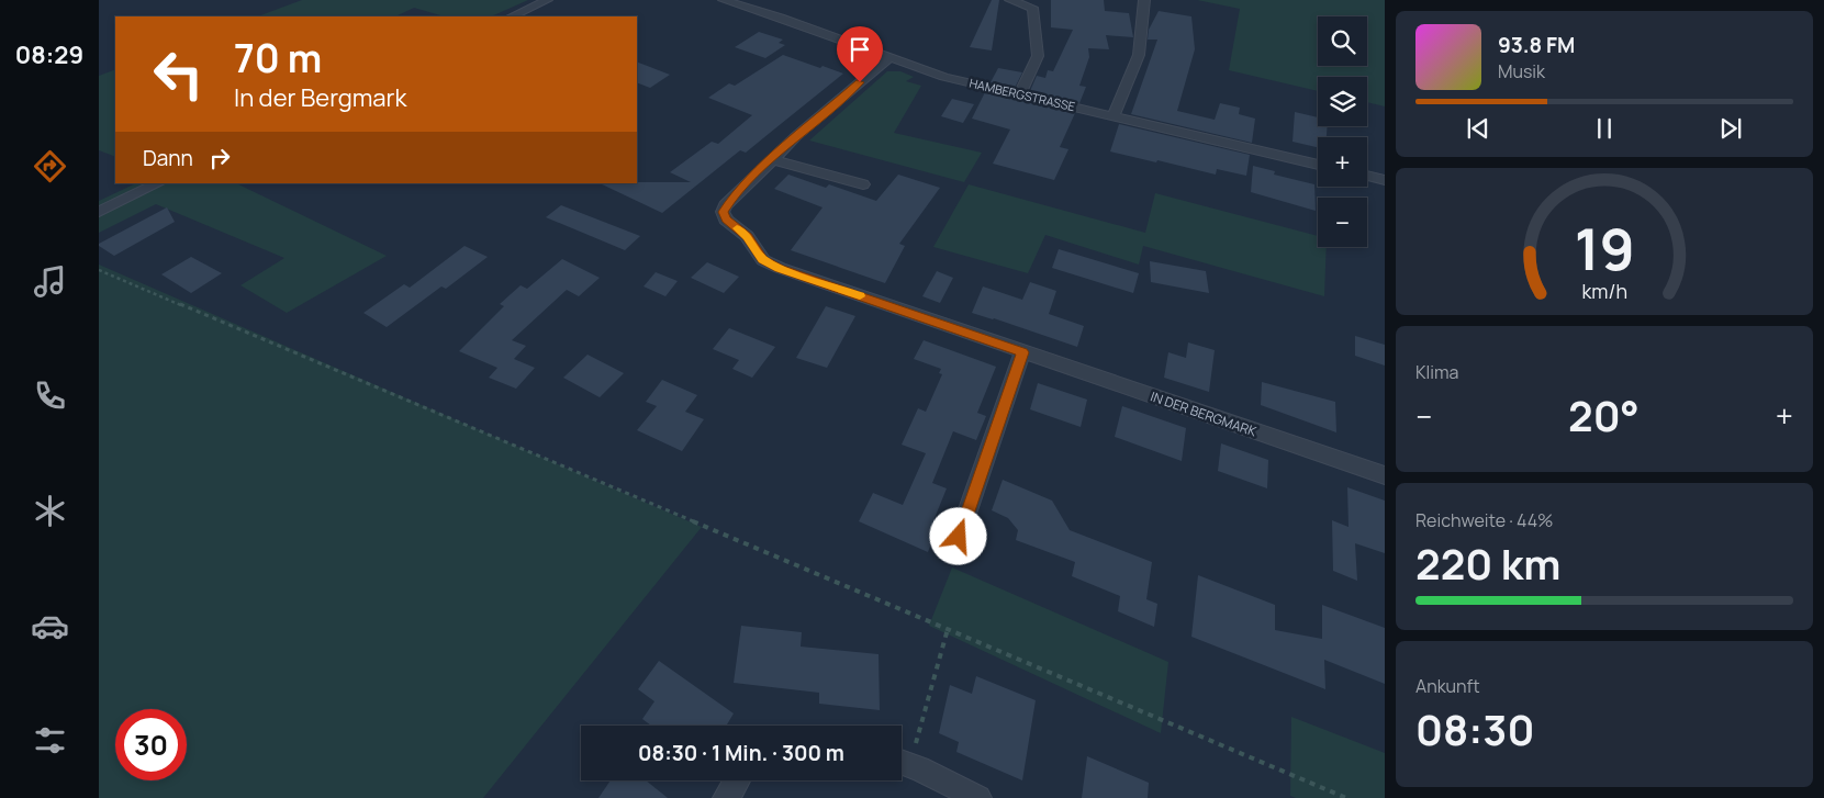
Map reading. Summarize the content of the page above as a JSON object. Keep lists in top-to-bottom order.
{
  "streets": {
    "street": ["HAMBERGSTRASSE", "IN DER BERGMARK"]
  },
  "crossings": [
    ["HAMBERGSTRASSE", "IN DER BERGMARK"]
  ],
  "page": {
    "tabs": "08:29",
    "map_buttons": ["+", "−"],
    "turn": ["70 m", "In der Bergmark"],
    "song": ["93.8 FM", "Musik"],
    "then": "Dann",
    "tile": [
      "Klima",
      ["Reichweite · 44%", "220 km"],
      ["Ankunft", "08:30"]
    ],
    "heat": ["−", "20°", "+"],
    "limit": "30",
    "trip": "08:30 · 1 Min. · 300 m",
    "gauge": ["19", "km/h"]
  }
}
